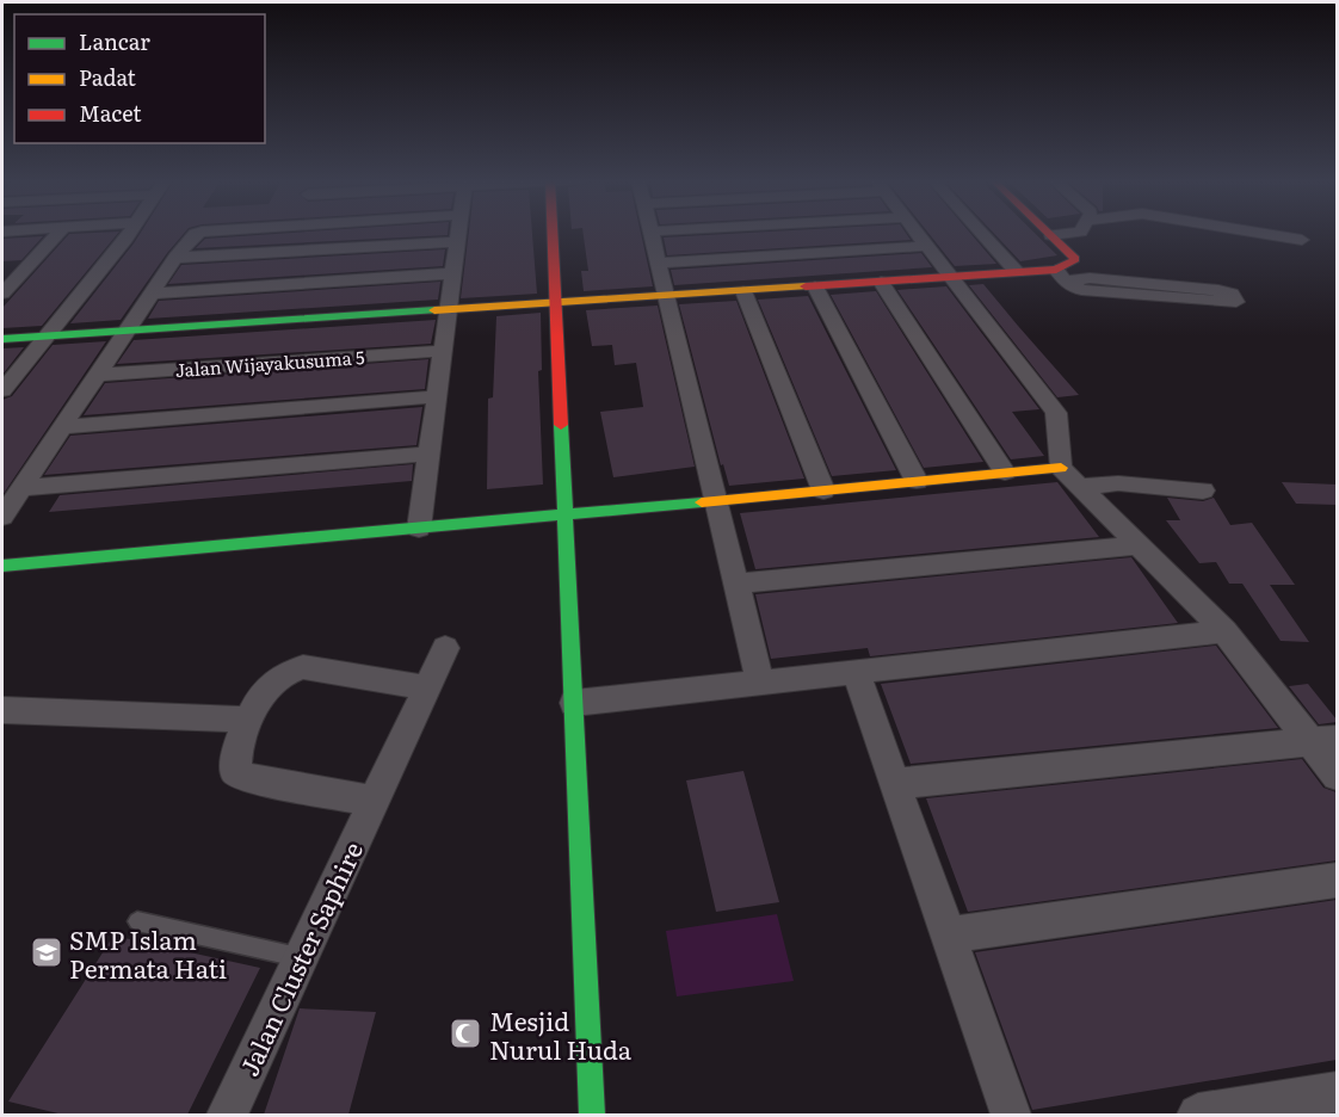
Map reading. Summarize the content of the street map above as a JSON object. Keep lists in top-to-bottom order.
{
  "streets": {
    "street": ["Jalan Wijayakusuma 5", "Jalan Cluster Saphire"]
  },
  "places": {
    "school or university": ["SMP Islam Permata Hati"],
    "mosque": ["Mesjid Nurul Huda"]
  },
  "legend": ["Lancar", "Padat", "Macet"]
}
